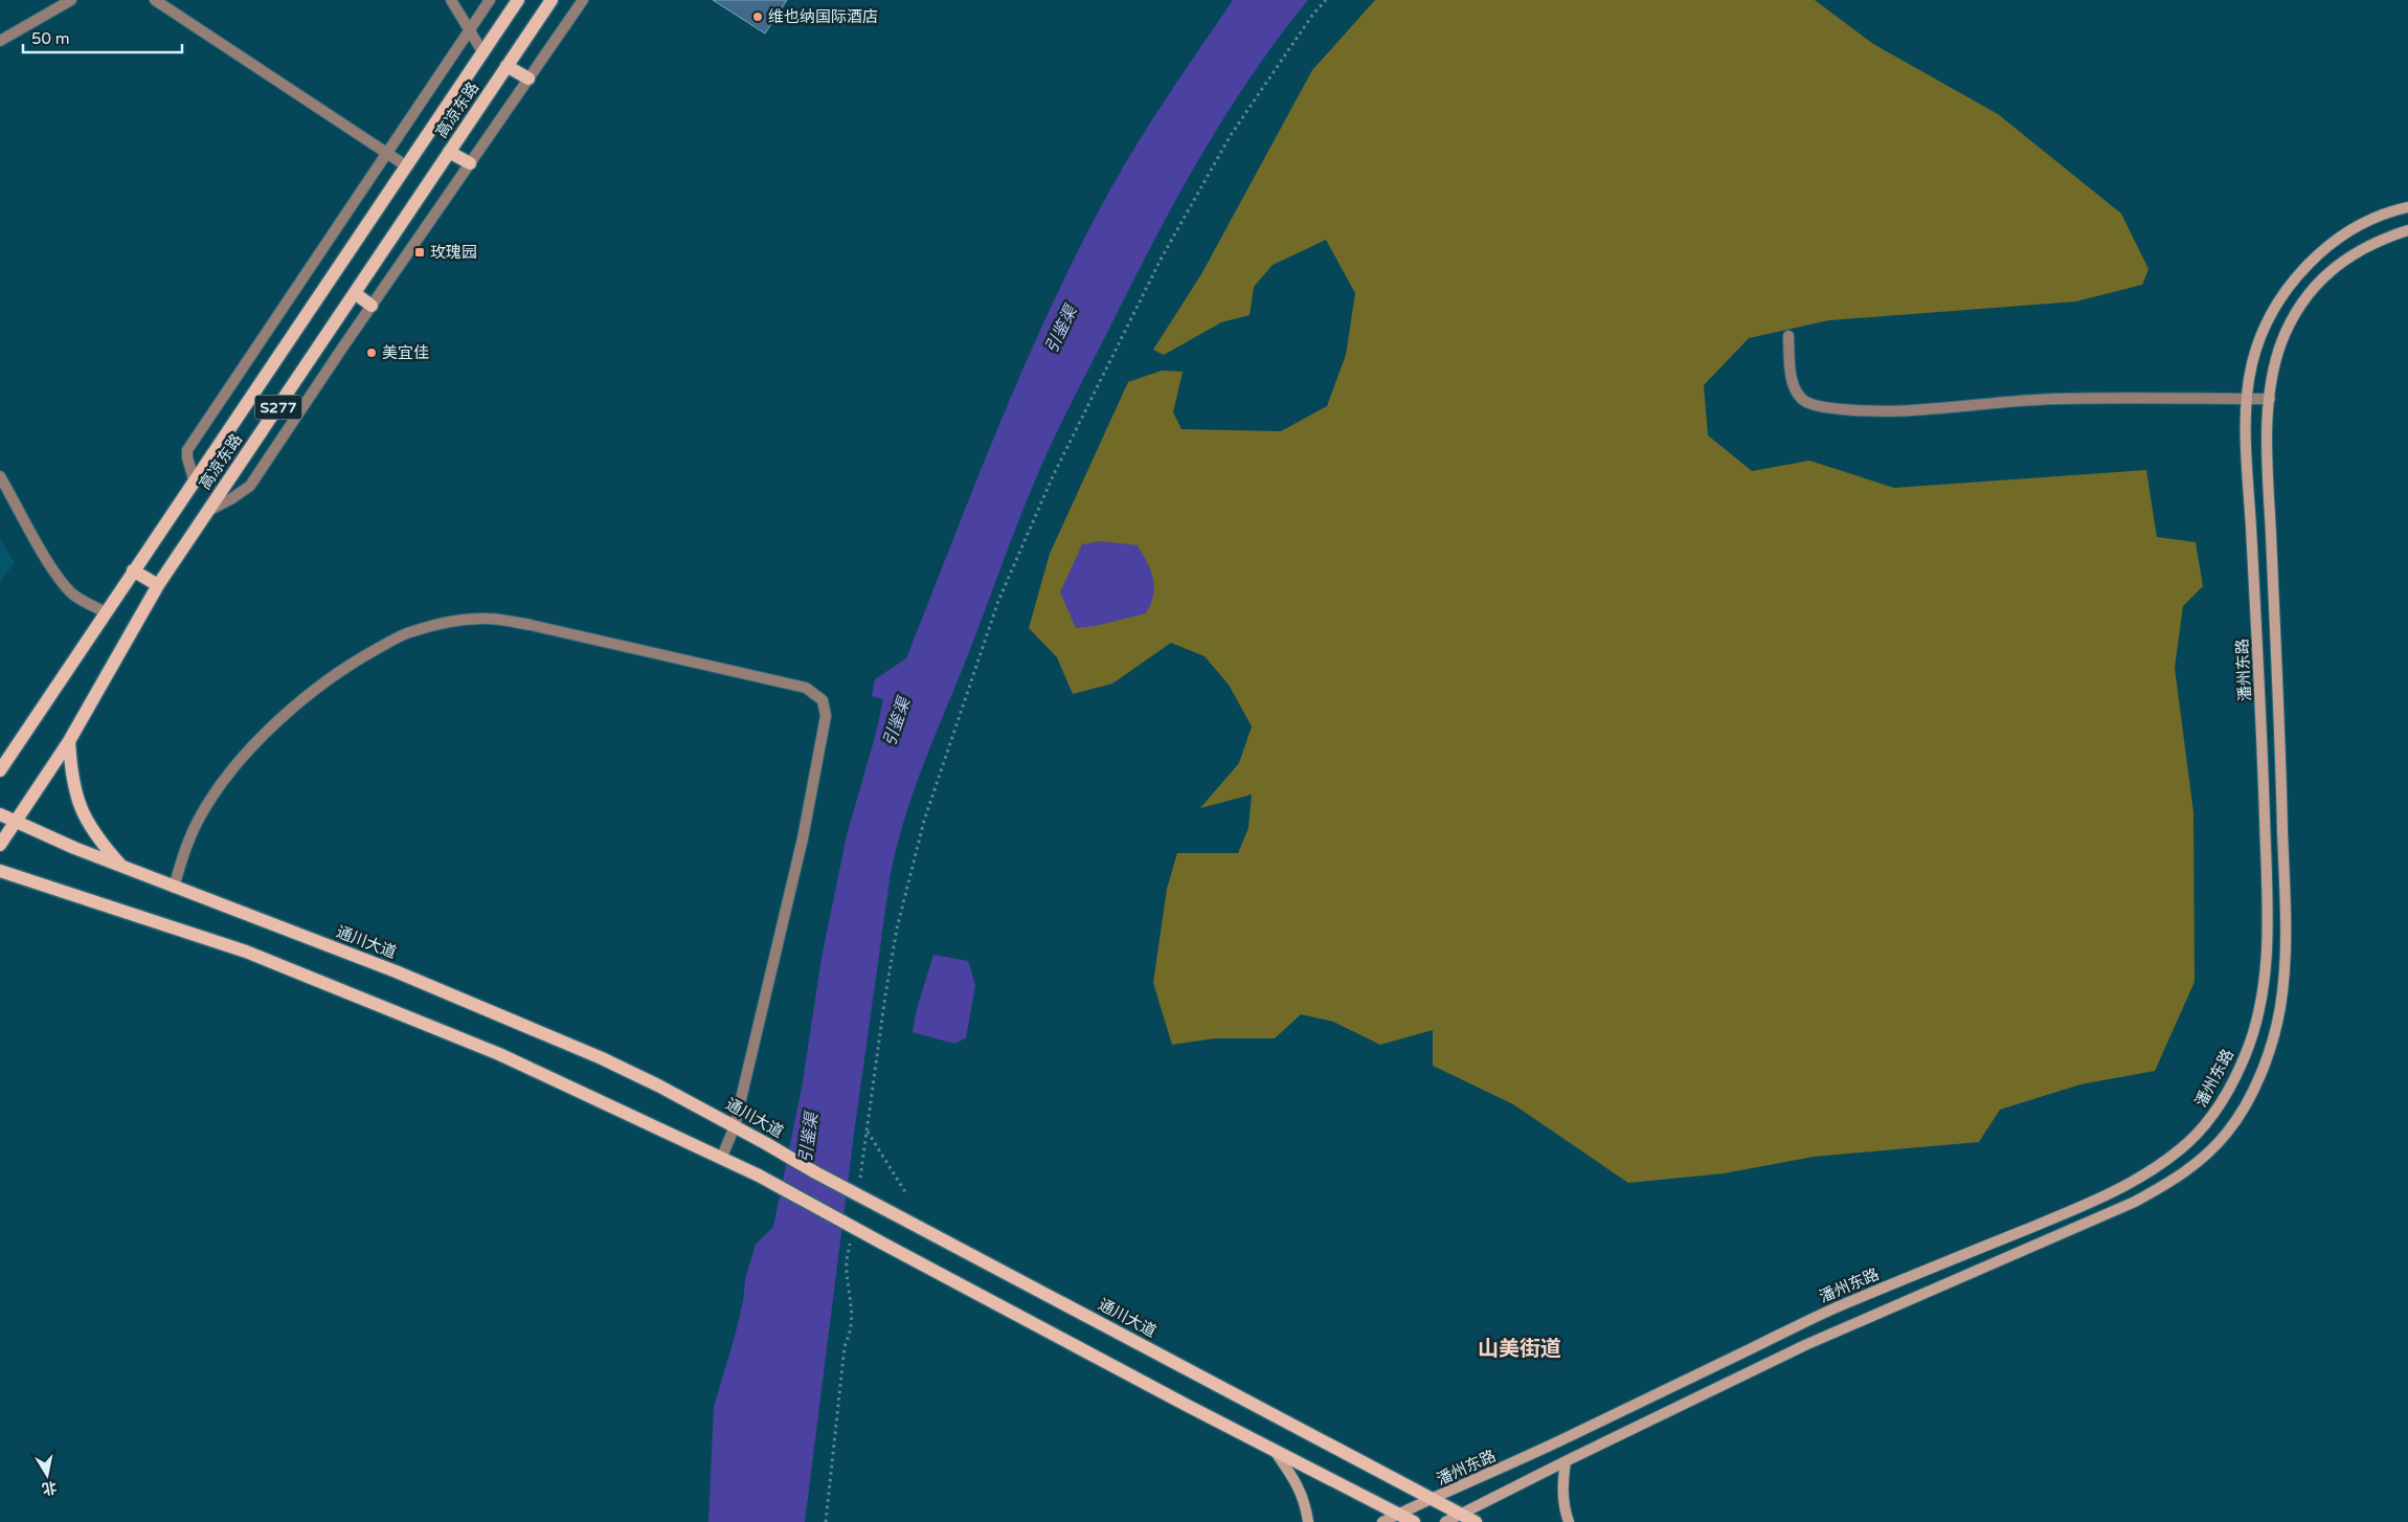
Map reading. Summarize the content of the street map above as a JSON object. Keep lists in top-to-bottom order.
{
  "streets": {
    "main road": [
      "高凉东路",
      "S277",
      "潘州东路",
      "通川大道"
    ]
  },
  "crossings": [
    ["高凉东路", "通川大道"],
    ["潘州东路", "通川大道"]
  ],
  "districts": ["山美街道"],
  "water": ["引鉴渠"],
  "places": {
    "other": ["维也纳国际酒店", "美宜佳"],
    "transit": ["玫瑰园"]
  },
  "scale_bar": "50 m",
  "north": "bottom"
}
